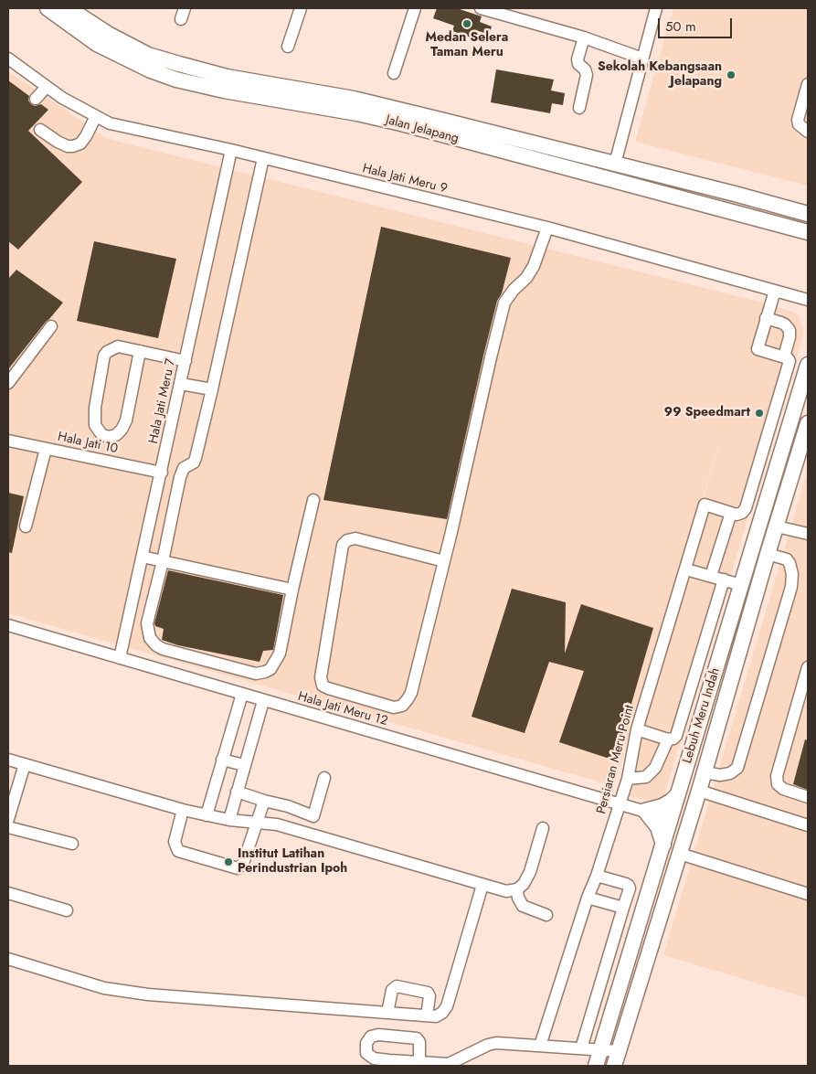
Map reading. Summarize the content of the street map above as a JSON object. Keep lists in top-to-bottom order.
{
  "streets": {
    "main road": ["Jalan Jelapang", "Lebuh Meru Indah"],
    "street": [
      "Hala Jati Meru 9",
      "Hala Jati Meru 7",
      "Hala Jati 10",
      "Hala Jati Meru 12",
      "Persiaran Meru Point"
    ]
  },
  "crossings": [
    ["Hala Jati Meru 9", "Hala Jati Meru 7"],
    ["Hala Jati Meru 7", "Hala Jati 10"],
    ["Hala Jati Meru 7", "Hala Jati Meru 12"],
    ["Hala Jati Meru 12", "Lebuh Meru Indah"],
    ["Hala Jati Meru 12", "Persiaran Meru Point"]
  ],
  "places": [
    "Medan Selera Taman Meru",
    "Sekolah Kebangsaan Jelapang",
    "99 Speedmart",
    "Institut Latihan Perindustrian Ipoh"
  ],
  "scale_bar": "50 m"
}
